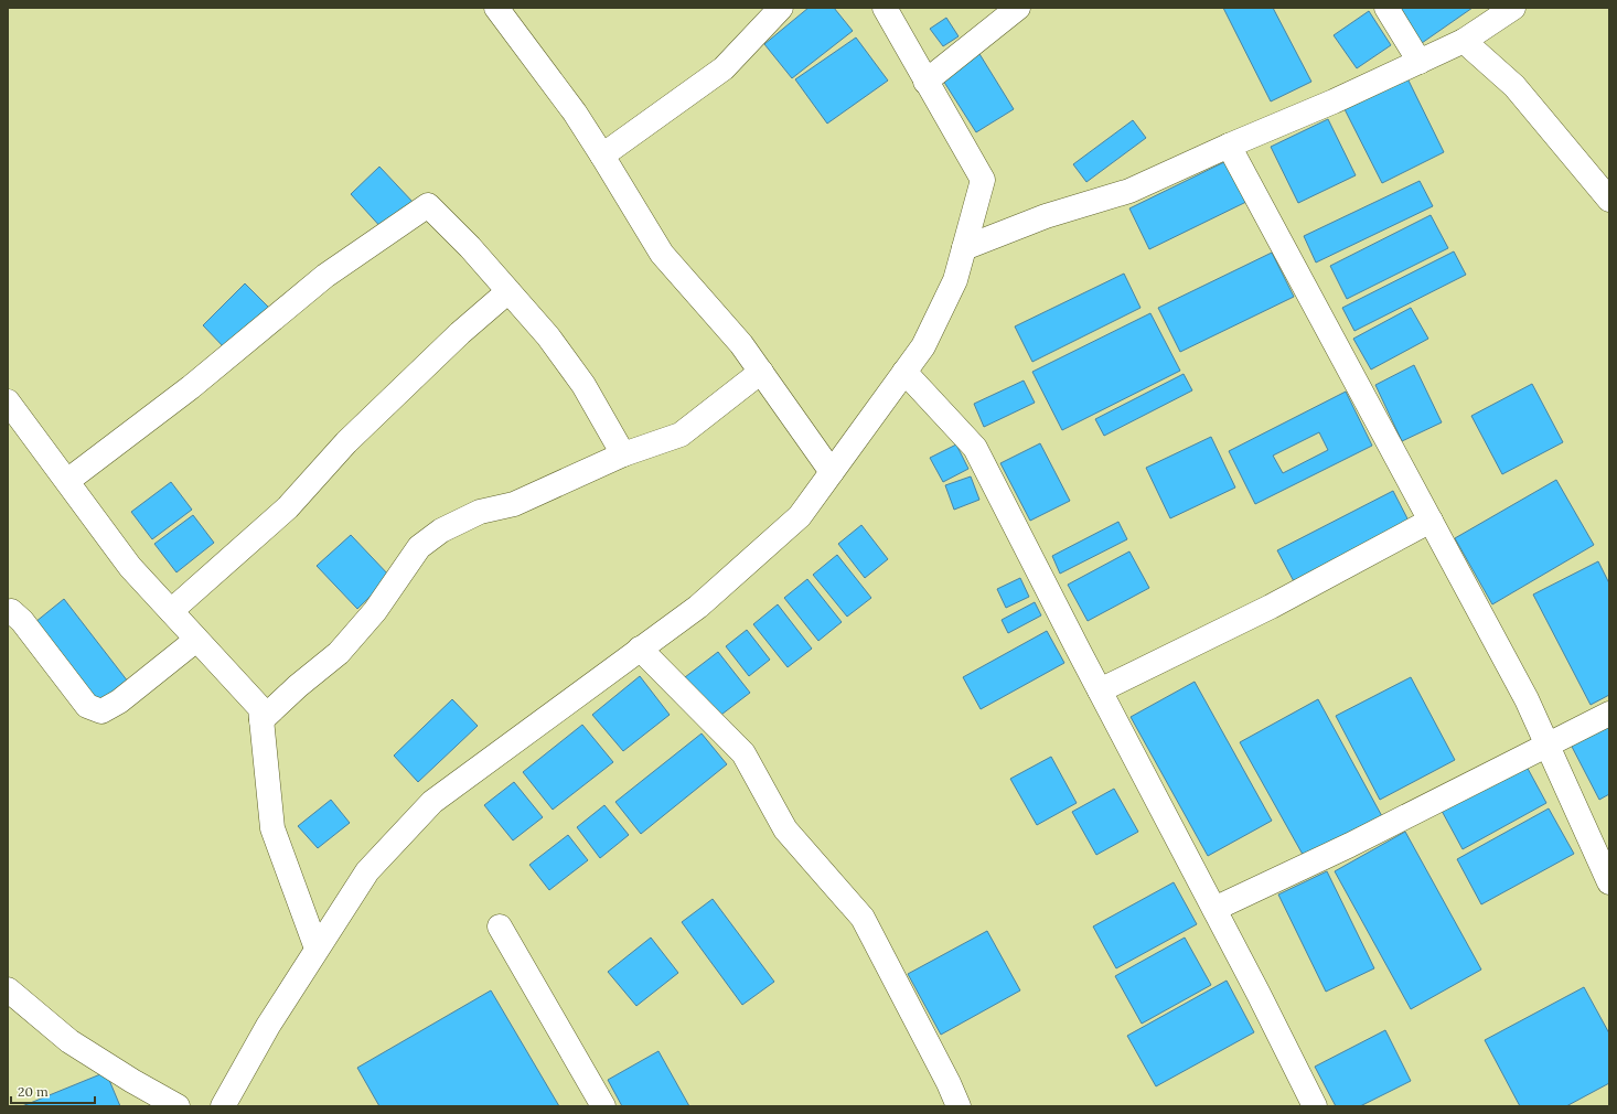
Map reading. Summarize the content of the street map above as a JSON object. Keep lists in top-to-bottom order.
{
  "scale_bar": "20 m"
}
